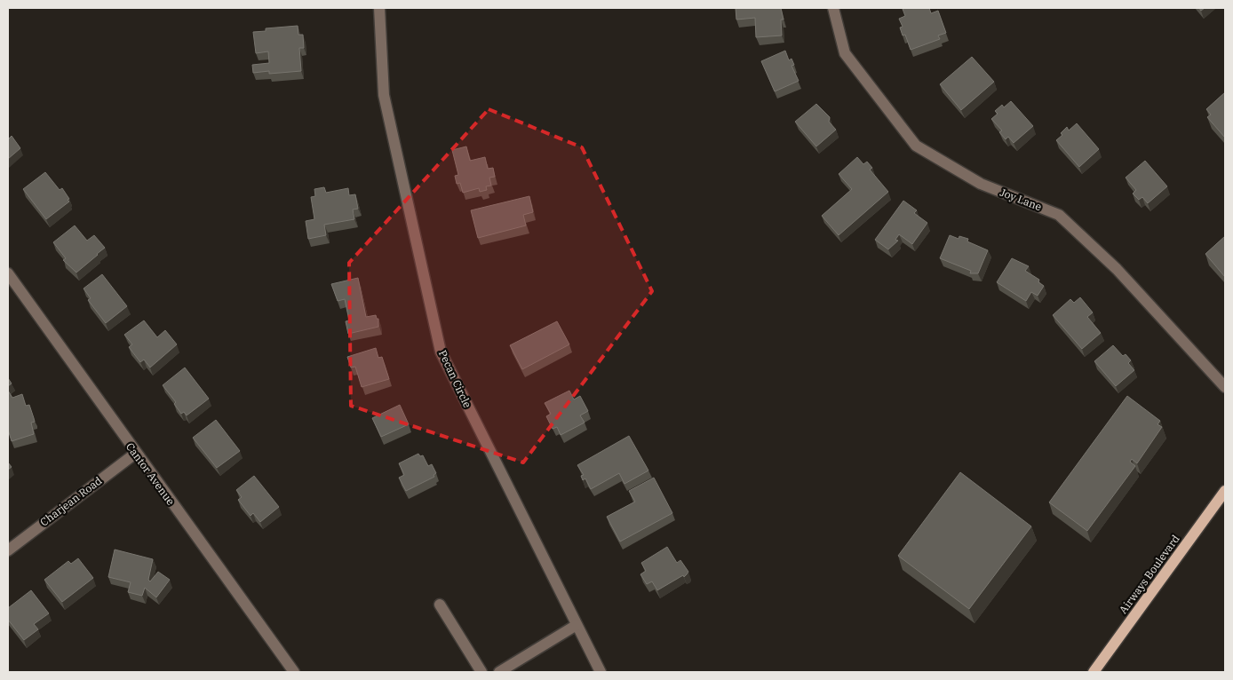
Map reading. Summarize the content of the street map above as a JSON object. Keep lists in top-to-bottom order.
{
  "streets": {
    "main road": ["Airways Boulevard"],
    "street": [
      "Joy Lane",
      "Pecan Circle",
      "Cantor Avenue",
      "Charjean Road"
    ]
  },
  "crossings": [
    ["Cantor Avenue", "Charjean Road"]
  ]
}
